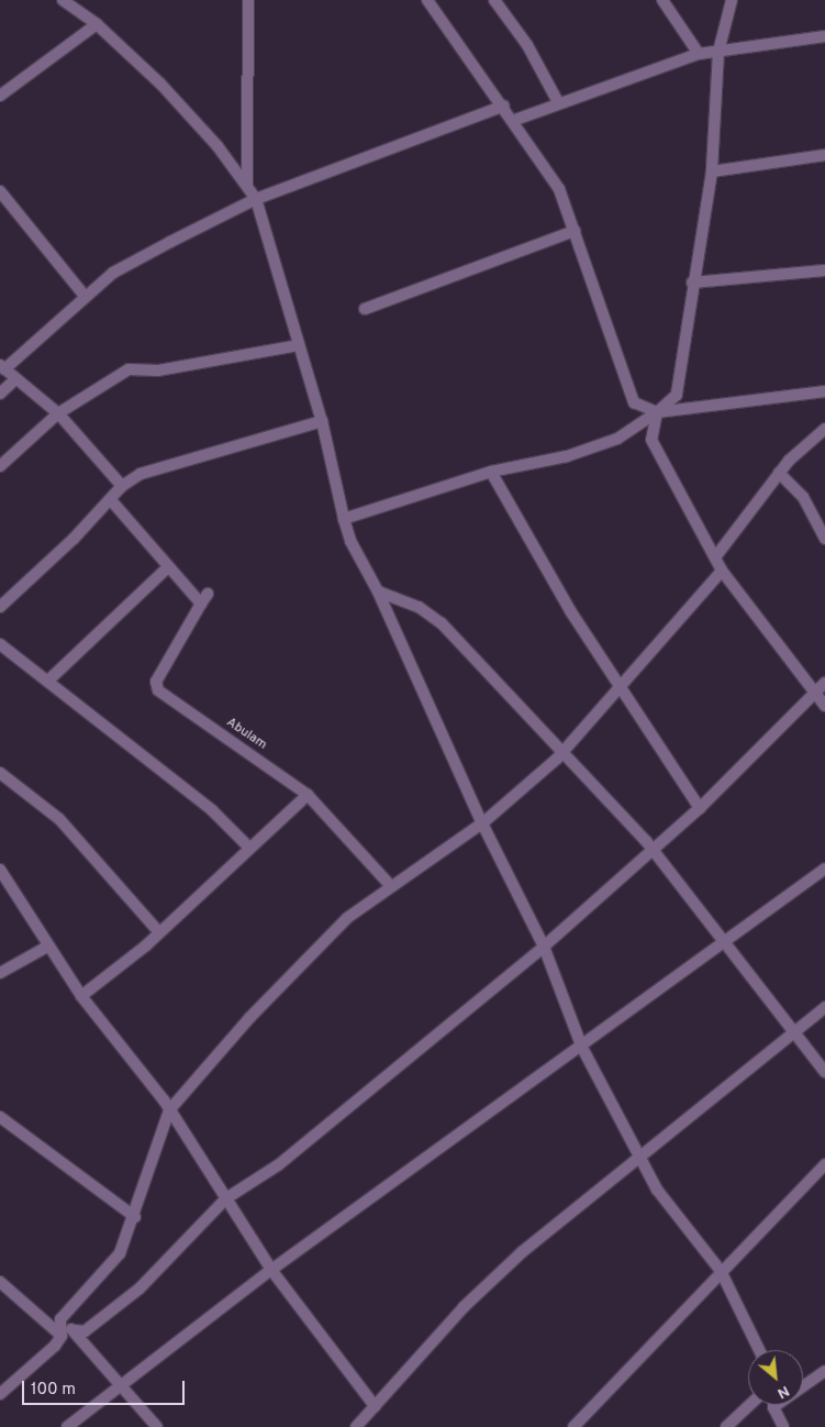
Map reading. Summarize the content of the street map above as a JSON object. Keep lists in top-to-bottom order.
{
  "streets": {
    "street": ["Abulam"]
  },
  "scale_bar": "100 m",
  "north": "bottom right"
}
